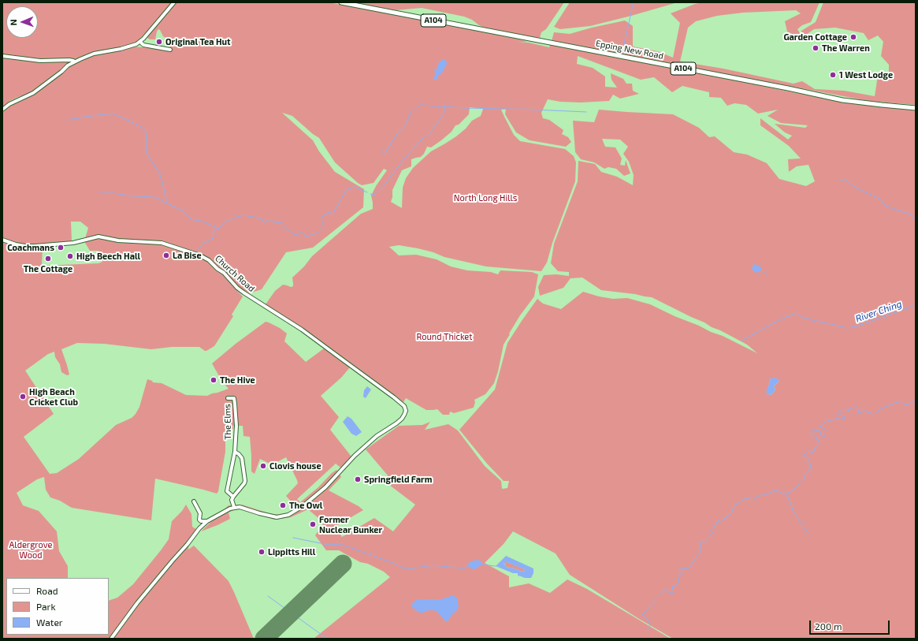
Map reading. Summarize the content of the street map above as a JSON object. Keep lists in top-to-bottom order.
{
  "streets": {
    "main road": ["A104", "Epping New Road"],
    "street": ["Church Road", "The Elms"]
  },
  "crossings": [
    ["Church Road", "The Elms"]
  ],
  "water": ["River Ching"],
  "parks": ["North Long Hills", "Round Thicket", "Aldergrove Wood"],
  "places": [
    "Garden Cottage",
    "Original Tea Hut",
    "The Warren",
    "1 West Lodge",
    "Coachmans",
    "La Bise",
    "High Beech Hall",
    "The Cottage",
    "The Hive",
    "High Beach Cricket Club",
    "Clovis house",
    "Springfield Farm",
    "The Owl",
    "Former Nuclear Bunker",
    "Lippitts Hill"
  ],
  "legend": ["Road", "Park", "Water"],
  "scale_bar": "200 m",
  "north": "left"
}
